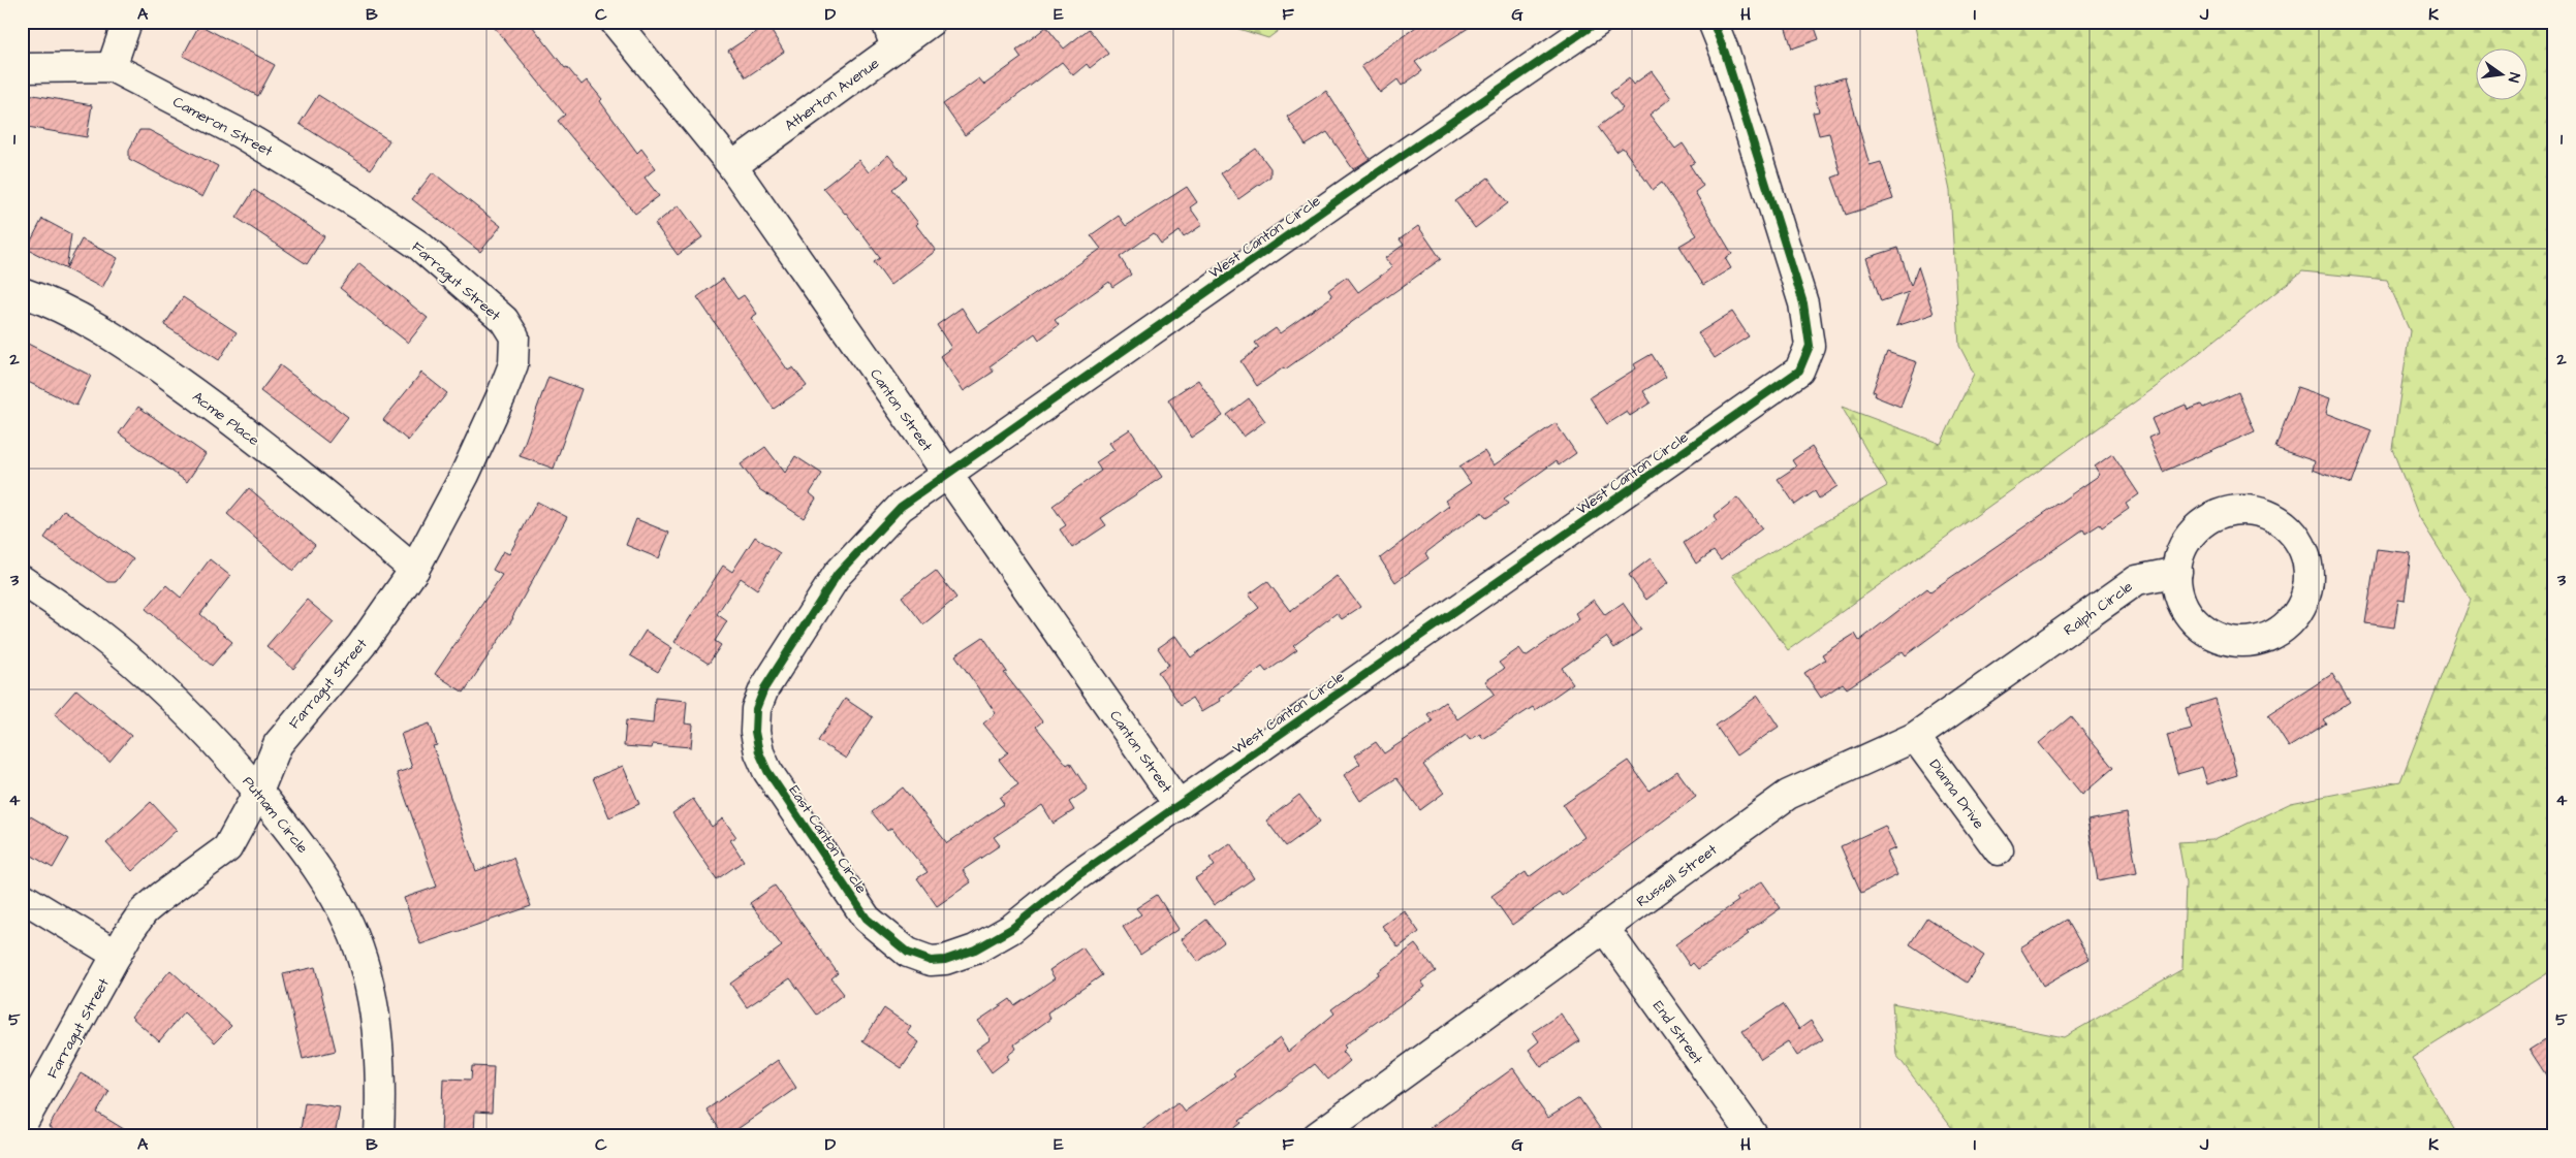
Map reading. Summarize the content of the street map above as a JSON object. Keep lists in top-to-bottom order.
{
  "streets": {
    "street": [
      "Atherton Avenue",
      "Cameron Street",
      "West Canton Circle",
      "Farragut Street",
      "Canton Street",
      "Acme Place",
      "Ralph Circle",
      "Dianna Drive",
      "Putnam Circle",
      "East Canton Circle",
      "Russell Street",
      "End Street"
    ]
  },
  "crossings": [
    ["Atherton Avenue", "Canton Street"],
    ["Cameron Street", "Farragut Street"],
    ["West Canton Circle", "Canton Street"],
    ["West Canton Circle", "East Canton Circle"],
    ["Farragut Street", "Acme Place"],
    ["Farragut Street", "Putnam Circle"],
    ["Canton Street", "East Canton Circle"],
    ["Ralph Circle", "Russell Street"],
    ["Dianna Drive", "Russell Street"],
    ["Russell Street", "End Street"]
  ],
  "north": "right",
  "grid": {
    "columns": [
      "A",
      "B",
      "C",
      "D",
      "E",
      "F",
      "G",
      "H",
      "I",
      "J",
      "K"
    ],
    "rows": [
      "1",
      "2",
      "3",
      "4",
      "5"
    ]
  }
}
